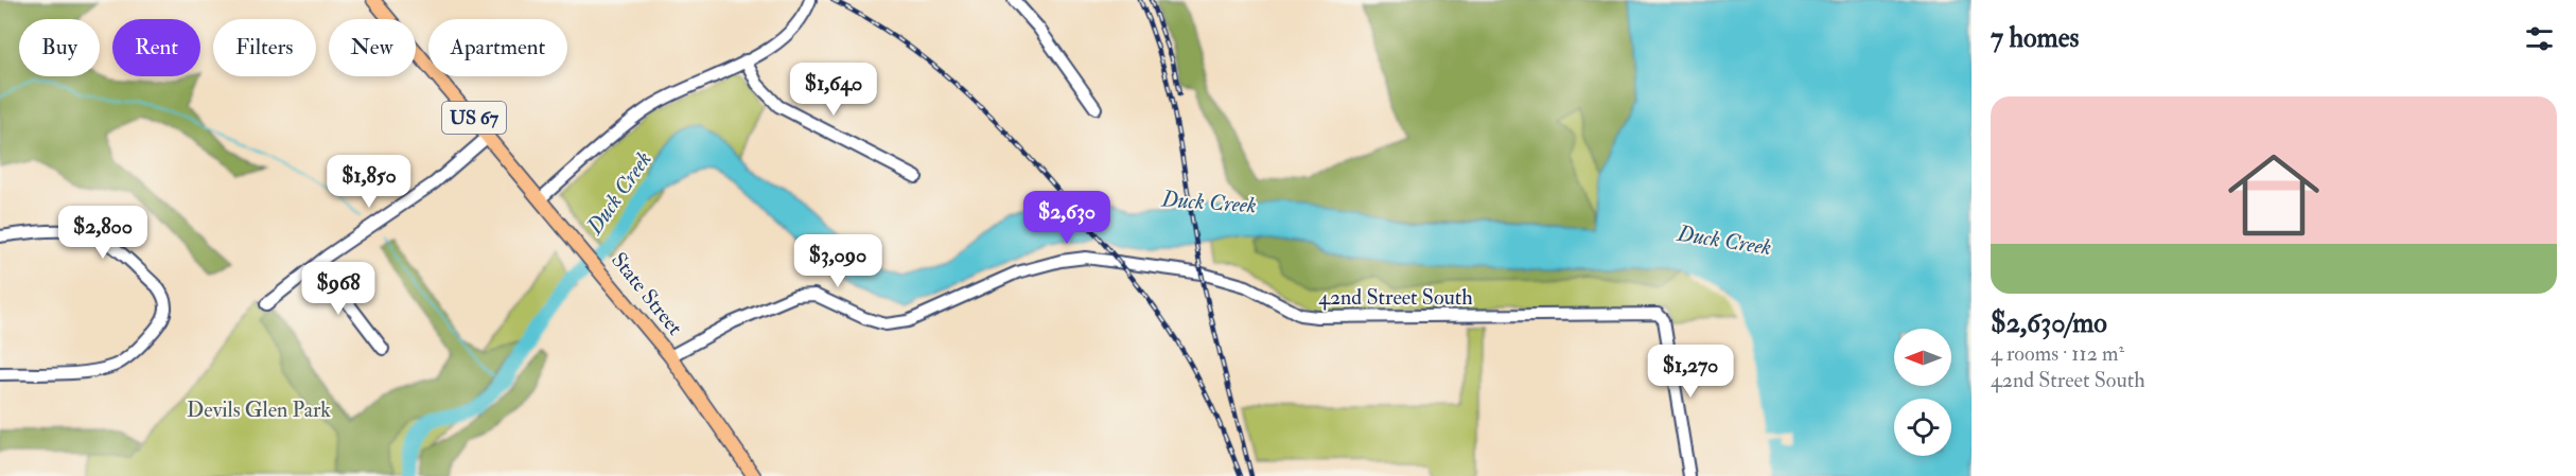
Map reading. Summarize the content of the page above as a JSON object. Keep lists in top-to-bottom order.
{
  "streets": {
    "main road": ["US 67", "State Street"],
    "street": ["42nd Street South"]
  },
  "crossings": [
    ["State Street", "42nd Street South"]
  ],
  "water": ["Duck Creek"],
  "parks": ["Devils Glen Park"],
  "north": "left",
  "page": {
    "heading": "7 homes",
    "chip": [
      "Buy",
      "Rent",
      "Filters",
      "New",
      "Apartment"
    ],
    "price": [
      "$1,640",
      "$1,850",
      "$2,630",
      "$2,800",
      "$3,090",
      "$968",
      "$1,270"
    ],
    "list": [
      {
        "name": "$2,630/mo",
        "note": "4 rooms · 112 m² · 42nd Street South"
      }
    ]
  }
}
